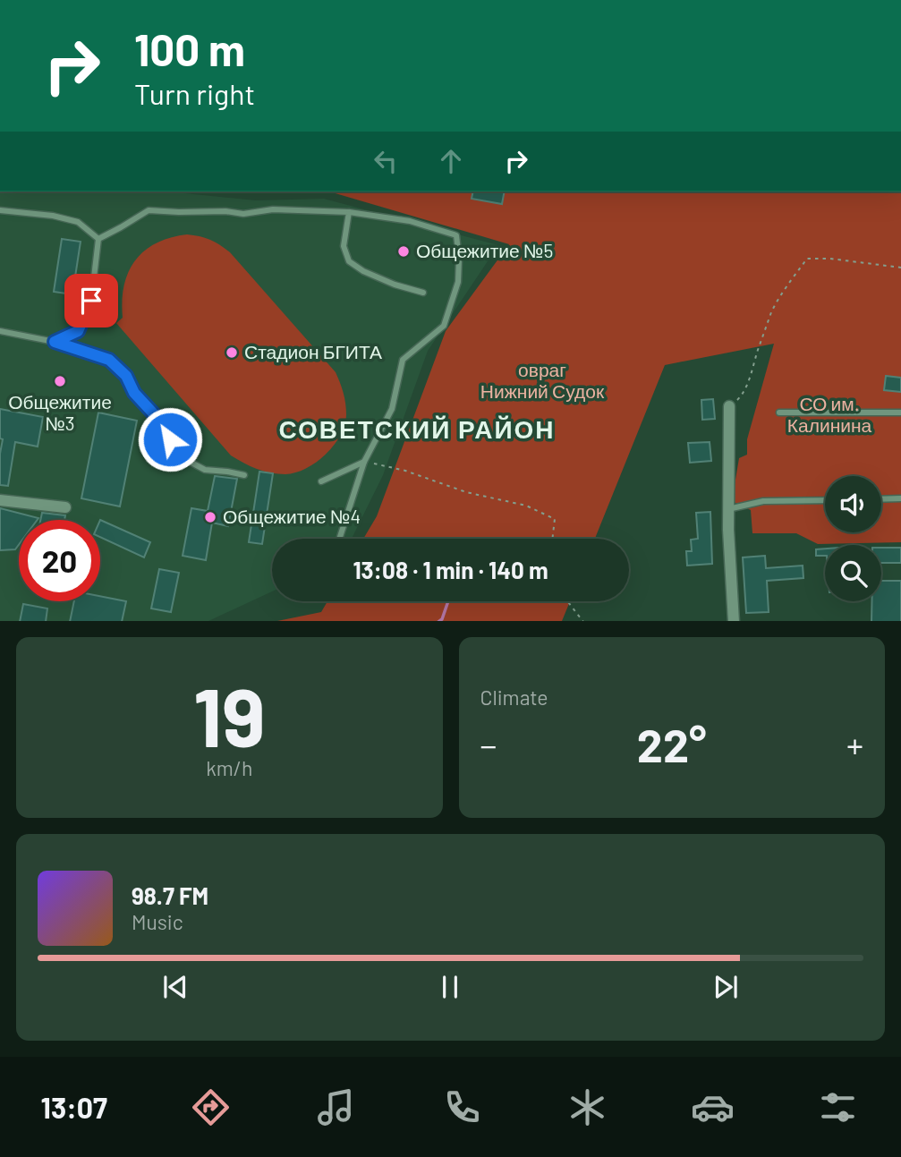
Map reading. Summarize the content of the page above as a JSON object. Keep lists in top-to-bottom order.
{
  "districts": ["СОВЕТСКИЙ РАЙОН"],
  "parks": ["овраг Нижний Судок", "СО им. Калинина"],
  "places": [
    "Общежитие №5",
    "Стадион БГИТА",
    "Общежитие №3",
    "Общежитие №4"
  ],
  "page": {
    "turn": ["100 m", "Turn right"],
    "limit": "20",
    "trip": "13:08 · 1 min · 140 m",
    "tile": [
      ["19", "km/h"],
      "Climate"
    ],
    "heat": ["−", "22°", "+"],
    "song": ["98.7 FM", "Music"],
    "tabs": "13:07"
  }
}
